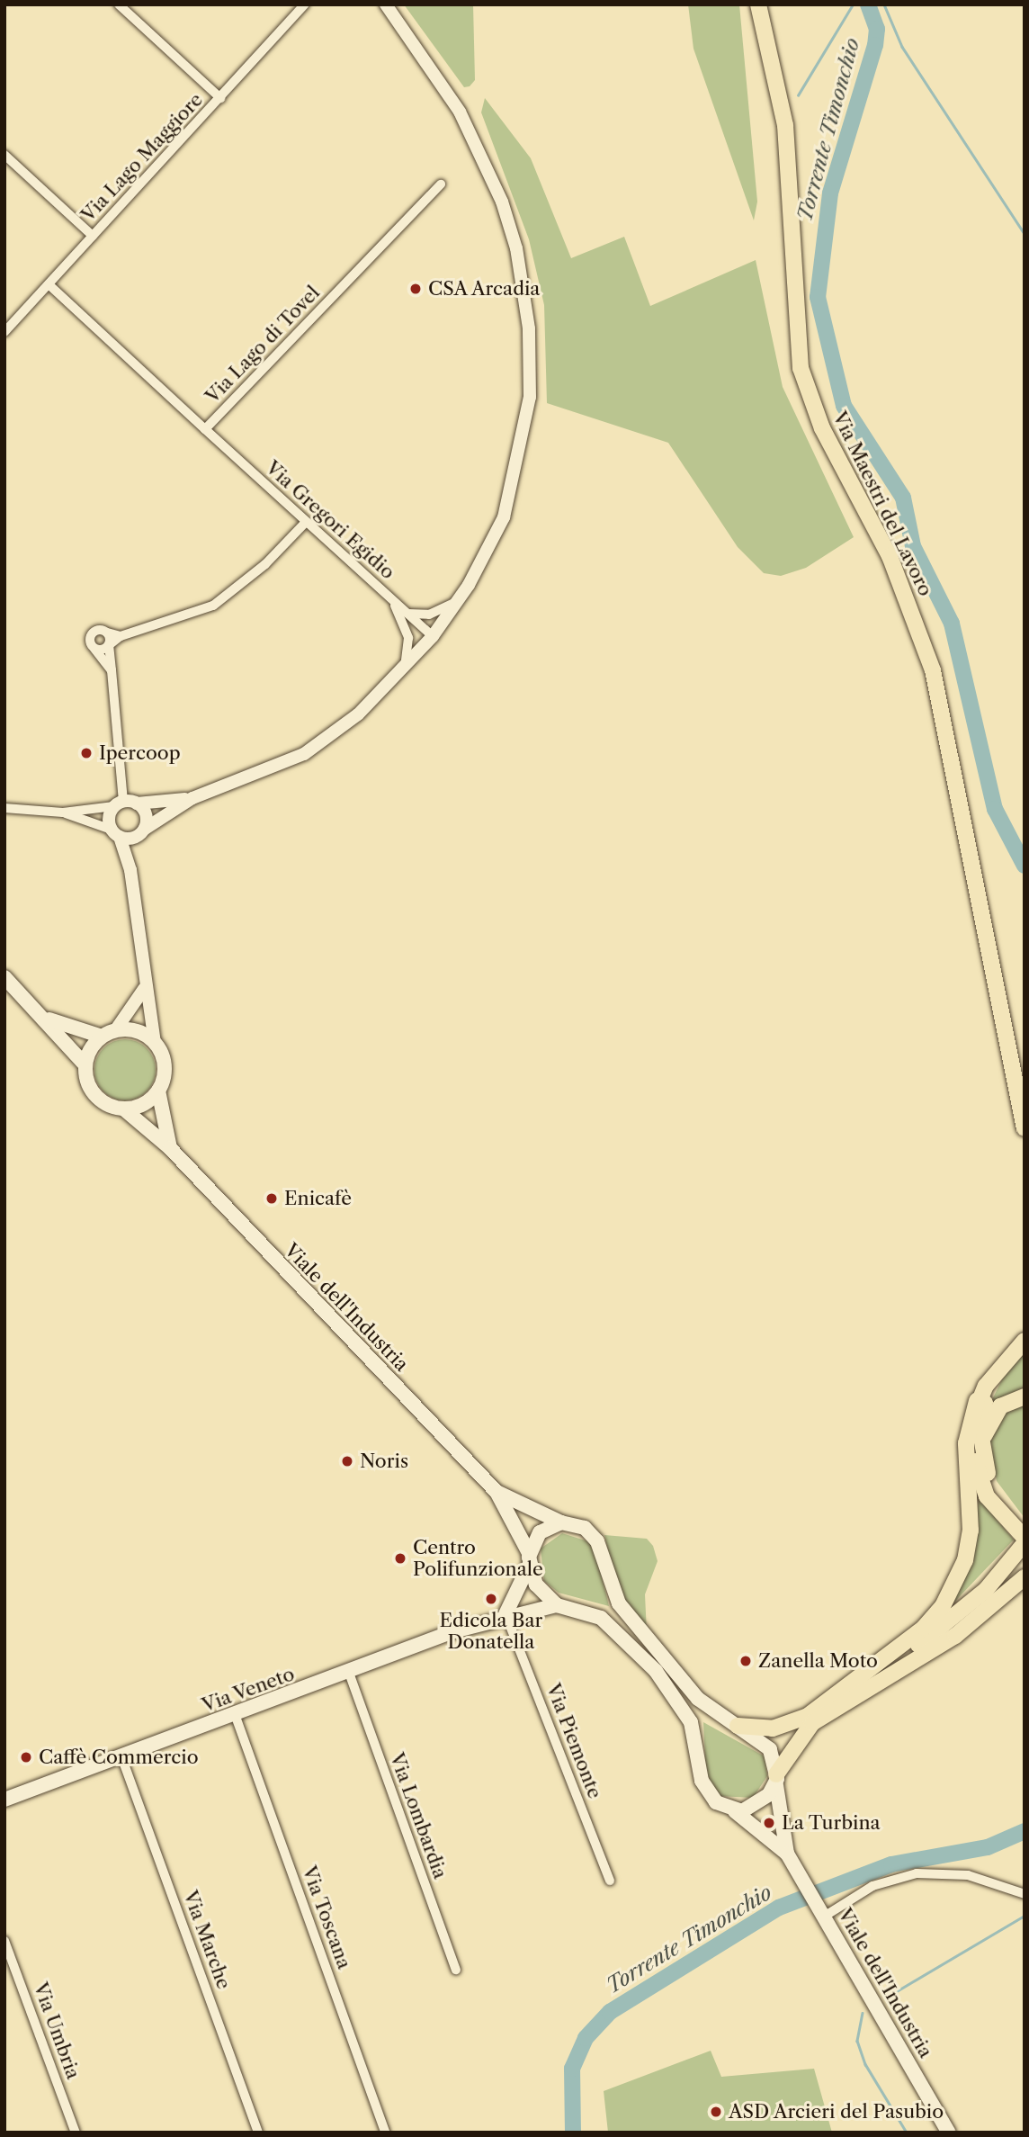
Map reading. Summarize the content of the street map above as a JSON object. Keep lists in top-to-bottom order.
{
  "streets": {
    "highway": ["Via Maestri del Lavoro"],
    "main road": ["Viale dell'Industria", "Via Veneto"],
    "street": [
      "Via Lago Maggiore",
      "Via Lago di Tovel",
      "Via Gregori Egidio",
      "Via Piemonte",
      "Via Lombardia",
      "Via Toscana",
      "Via Marche",
      "Via Umbria"
    ]
  },
  "crossings": [
    ["Via Lago Maggiore", "Via Lago di Tovel"],
    ["Via Lago di Tovel", "Via Gregori Egidio"],
    ["Viale dell'Industria", "Via Veneto"],
    ["Via Veneto", "Via Piemonte"],
    ["Via Veneto", "Via Lombardia"],
    ["Via Veneto", "Via Toscana"],
    ["Via Veneto", "Via Marche"]
  ],
  "water": ["Torrente Timonchio"],
  "places": [
    "CSA Arcadia",
    "Ipercoop",
    "Enicafè",
    "Noris",
    "Centro Polifunzionale",
    "Edicola Bar Donatella",
    "Zanella Moto",
    "Caffè Commercio",
    "La Turbina",
    "ASD Arcieri del Pasubio"
  ]
}
